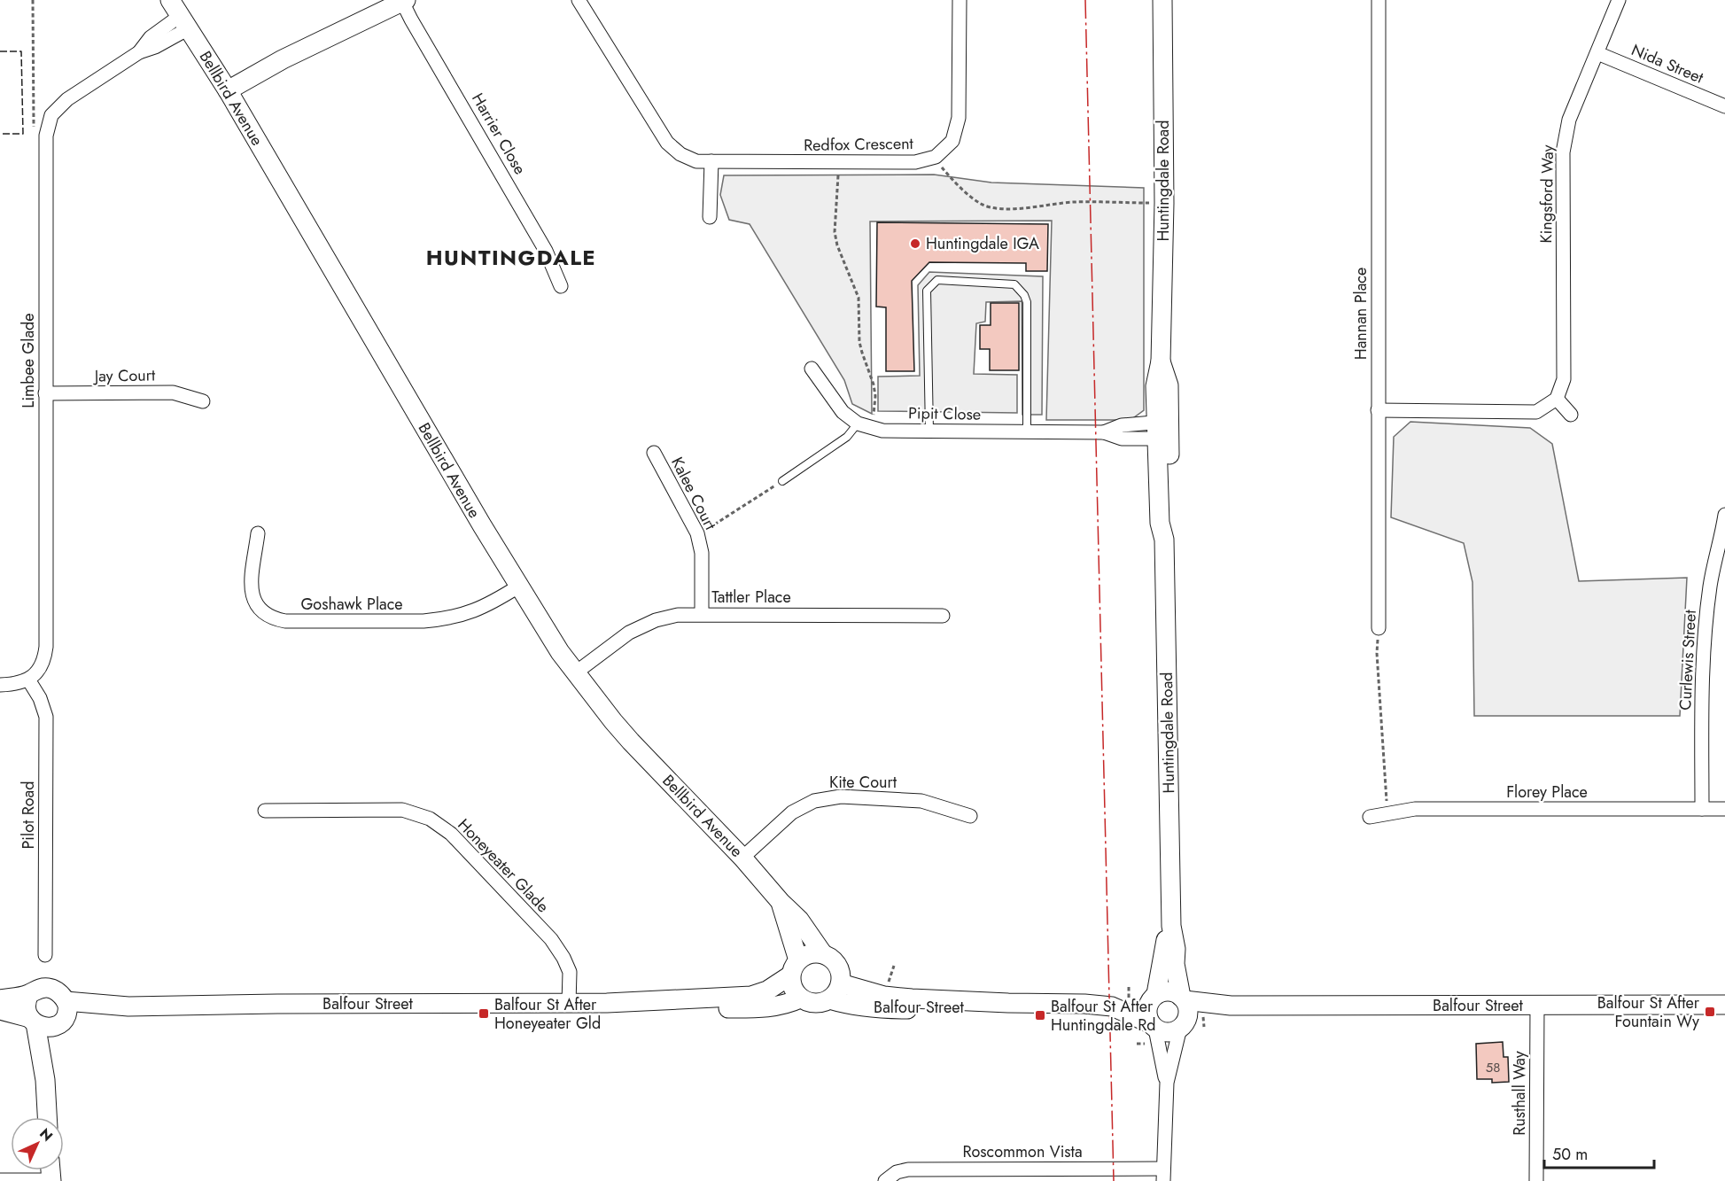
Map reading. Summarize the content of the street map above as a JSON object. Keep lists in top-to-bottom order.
{
  "streets": {
    "street": [
      "Nida Street",
      "Bellbird Avenue",
      "Harrier Close",
      "Redfox Crescent",
      "Huntingdale Road",
      "Kingsford Way",
      "Hannan Place",
      "Limbee Glade",
      "Jay Court",
      "Pipit Close",
      "Kalee Court",
      "Tattler Place",
      "Goshawk Place",
      "Curlewis Street",
      "Kite Court",
      "Florey Place",
      "Pilot Road",
      "Honeyeater Glade",
      "Balfour Street",
      "Rusthall Way",
      "Roscommon Vista"
    ]
  },
  "crossings": [
    ["Nida Street", "Kingsford Way"],
    ["Bellbird Avenue", "Limbee Glade"],
    ["Bellbird Avenue", "Tattler Place"],
    ["Bellbird Avenue", "Goshawk Place"],
    ["Bellbird Avenue", "Kite Court"],
    ["Bellbird Avenue", "Balfour Street"],
    ["Huntingdale Road", "Pipit Close"],
    ["Huntingdale Road", "Balfour Street"],
    ["Limbee Glade", "Jay Court"],
    ["Limbee Glade", "Pilot Road"],
    ["Kalee Court", "Tattler Place"],
    ["Curlewis Street", "Florey Place"],
    ["Honeyeater Glade", "Balfour Street"],
    ["Balfour Street", "Rusthall Way"]
  ],
  "districts": ["HUNTINGDALE"],
  "places": {
    "other": ["Huntingdale IGA"],
    "transit": ["Balfour St After Fountain Wy", "Balfour St After Honeyeater Gld", "Balfour St After Huntingdale Rd"]
  },
  "house_numbers": ["58"],
  "scale_bar": "50 m",
  "north": "top right"
}
